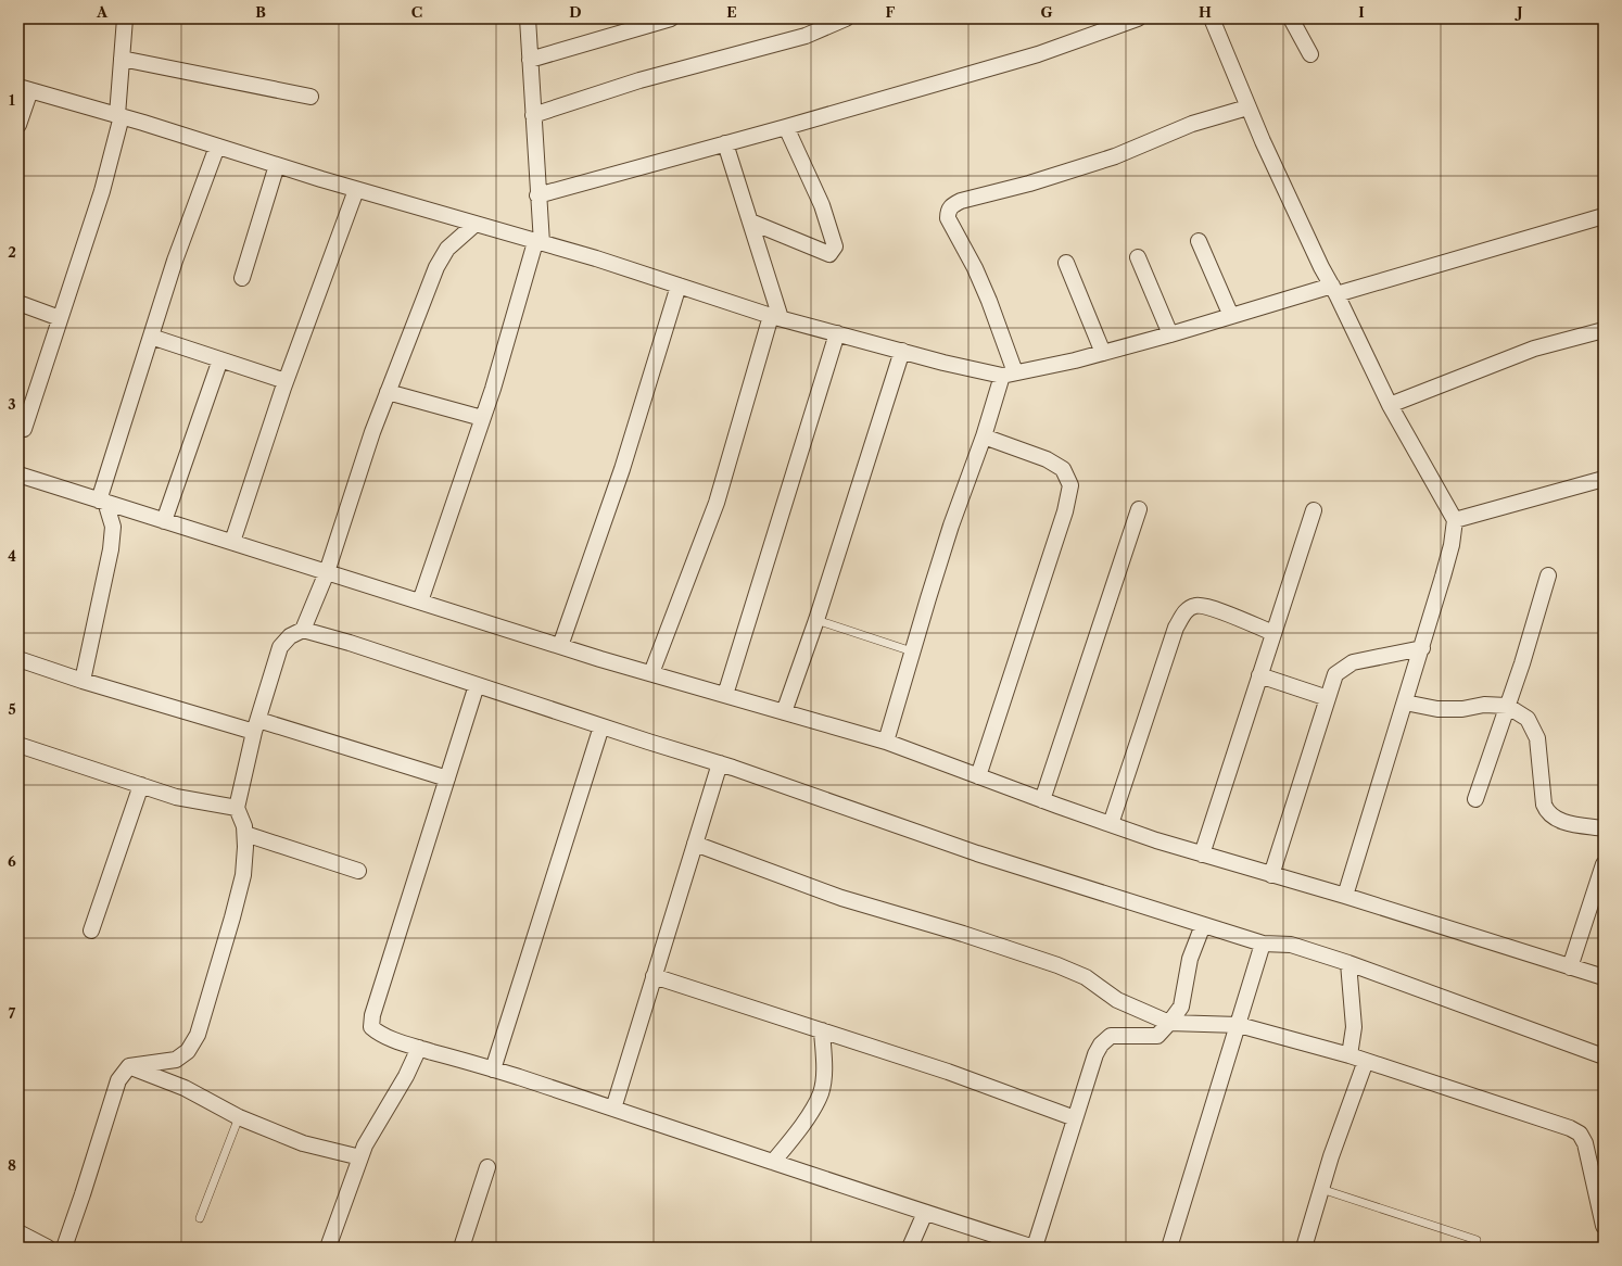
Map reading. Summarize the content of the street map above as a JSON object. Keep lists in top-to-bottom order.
{
  "grid": {
    "columns": [
      "A",
      "B",
      "C",
      "D",
      "E",
      "F",
      "G",
      "H",
      "I",
      "J"
    ],
    "rows": [
      "1",
      "2",
      "3",
      "4",
      "5",
      "6",
      "7",
      "8"
    ]
  }
}
